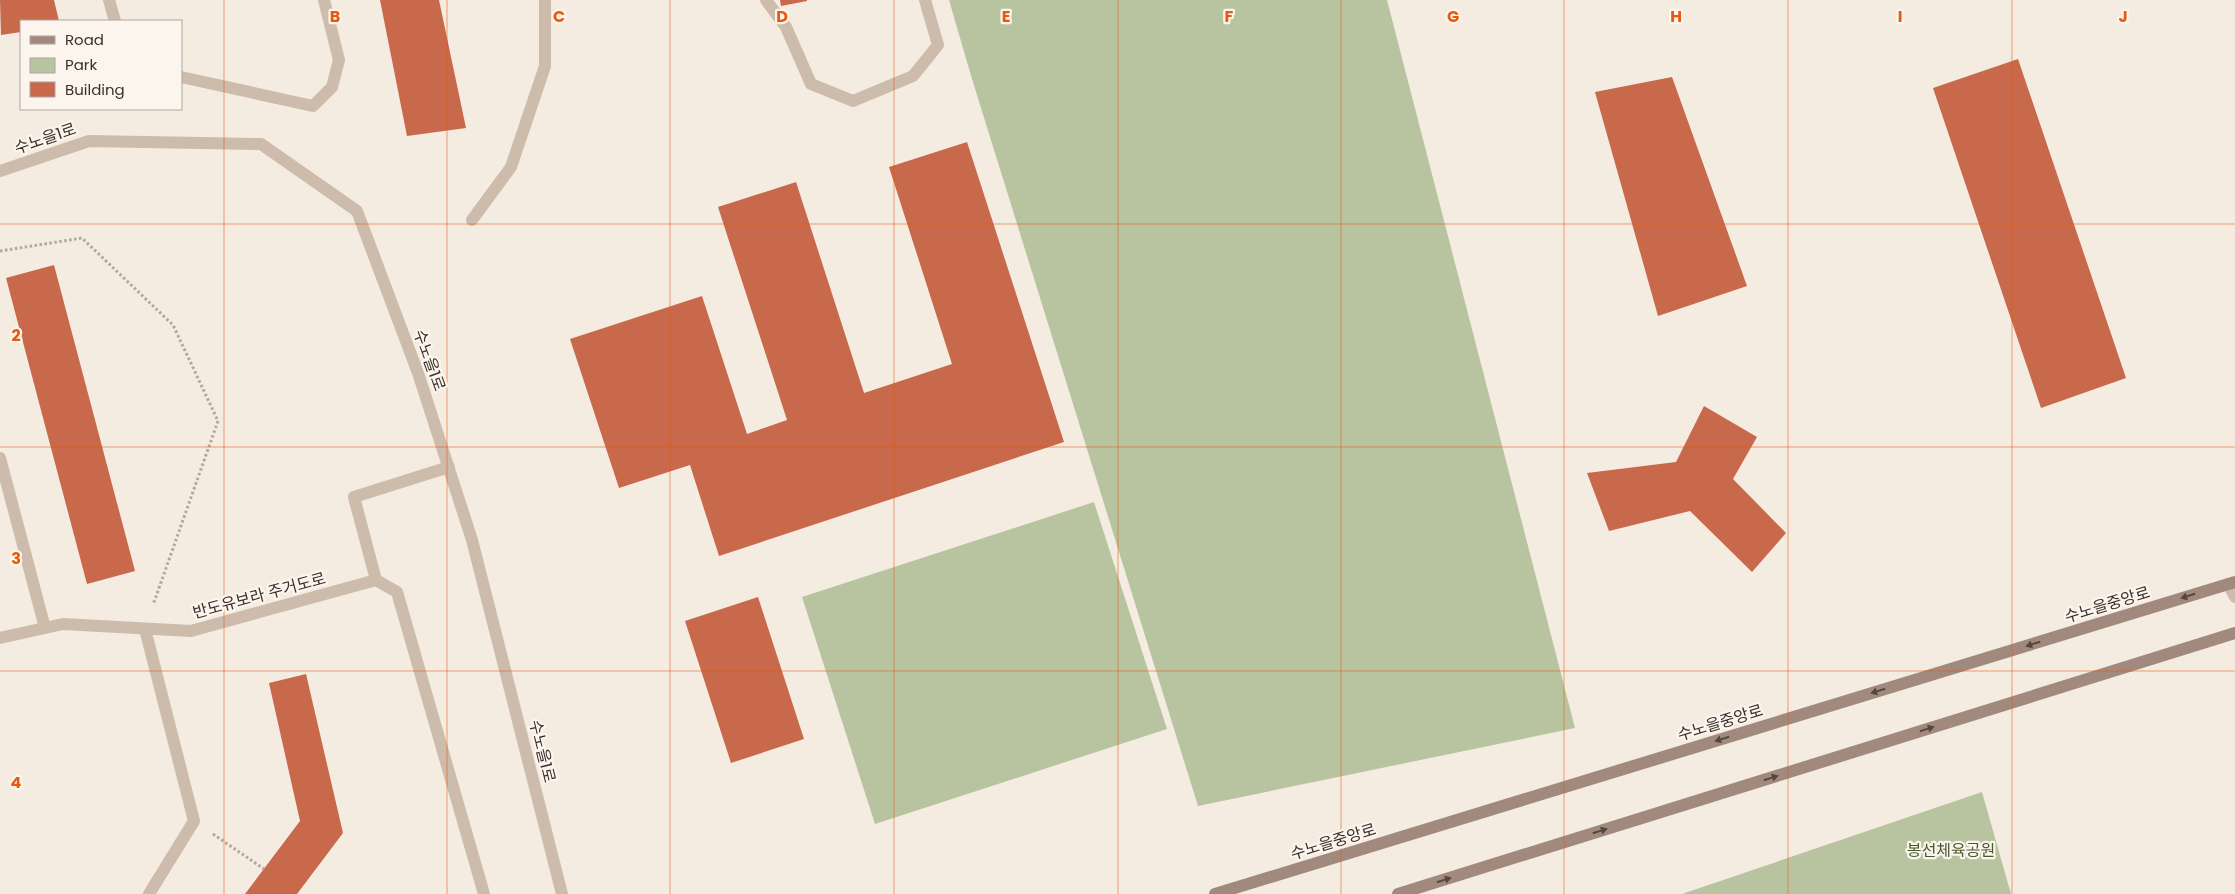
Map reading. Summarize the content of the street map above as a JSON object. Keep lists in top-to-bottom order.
{
  "streets": {
    "main road": ["수노을중앙로"],
    "street": ["수노을1로", "반도유보라 주거도로"]
  },
  "parks": ["봉선체육공원"],
  "legend": ["Road", "Park", "Building"],
  "grid": {
    "columns": [
      "B",
      "C",
      "D",
      "E",
      "F",
      "G",
      "H",
      "I",
      "J"
    ],
    "rows": ["2", "3", "4"]
  }
}
